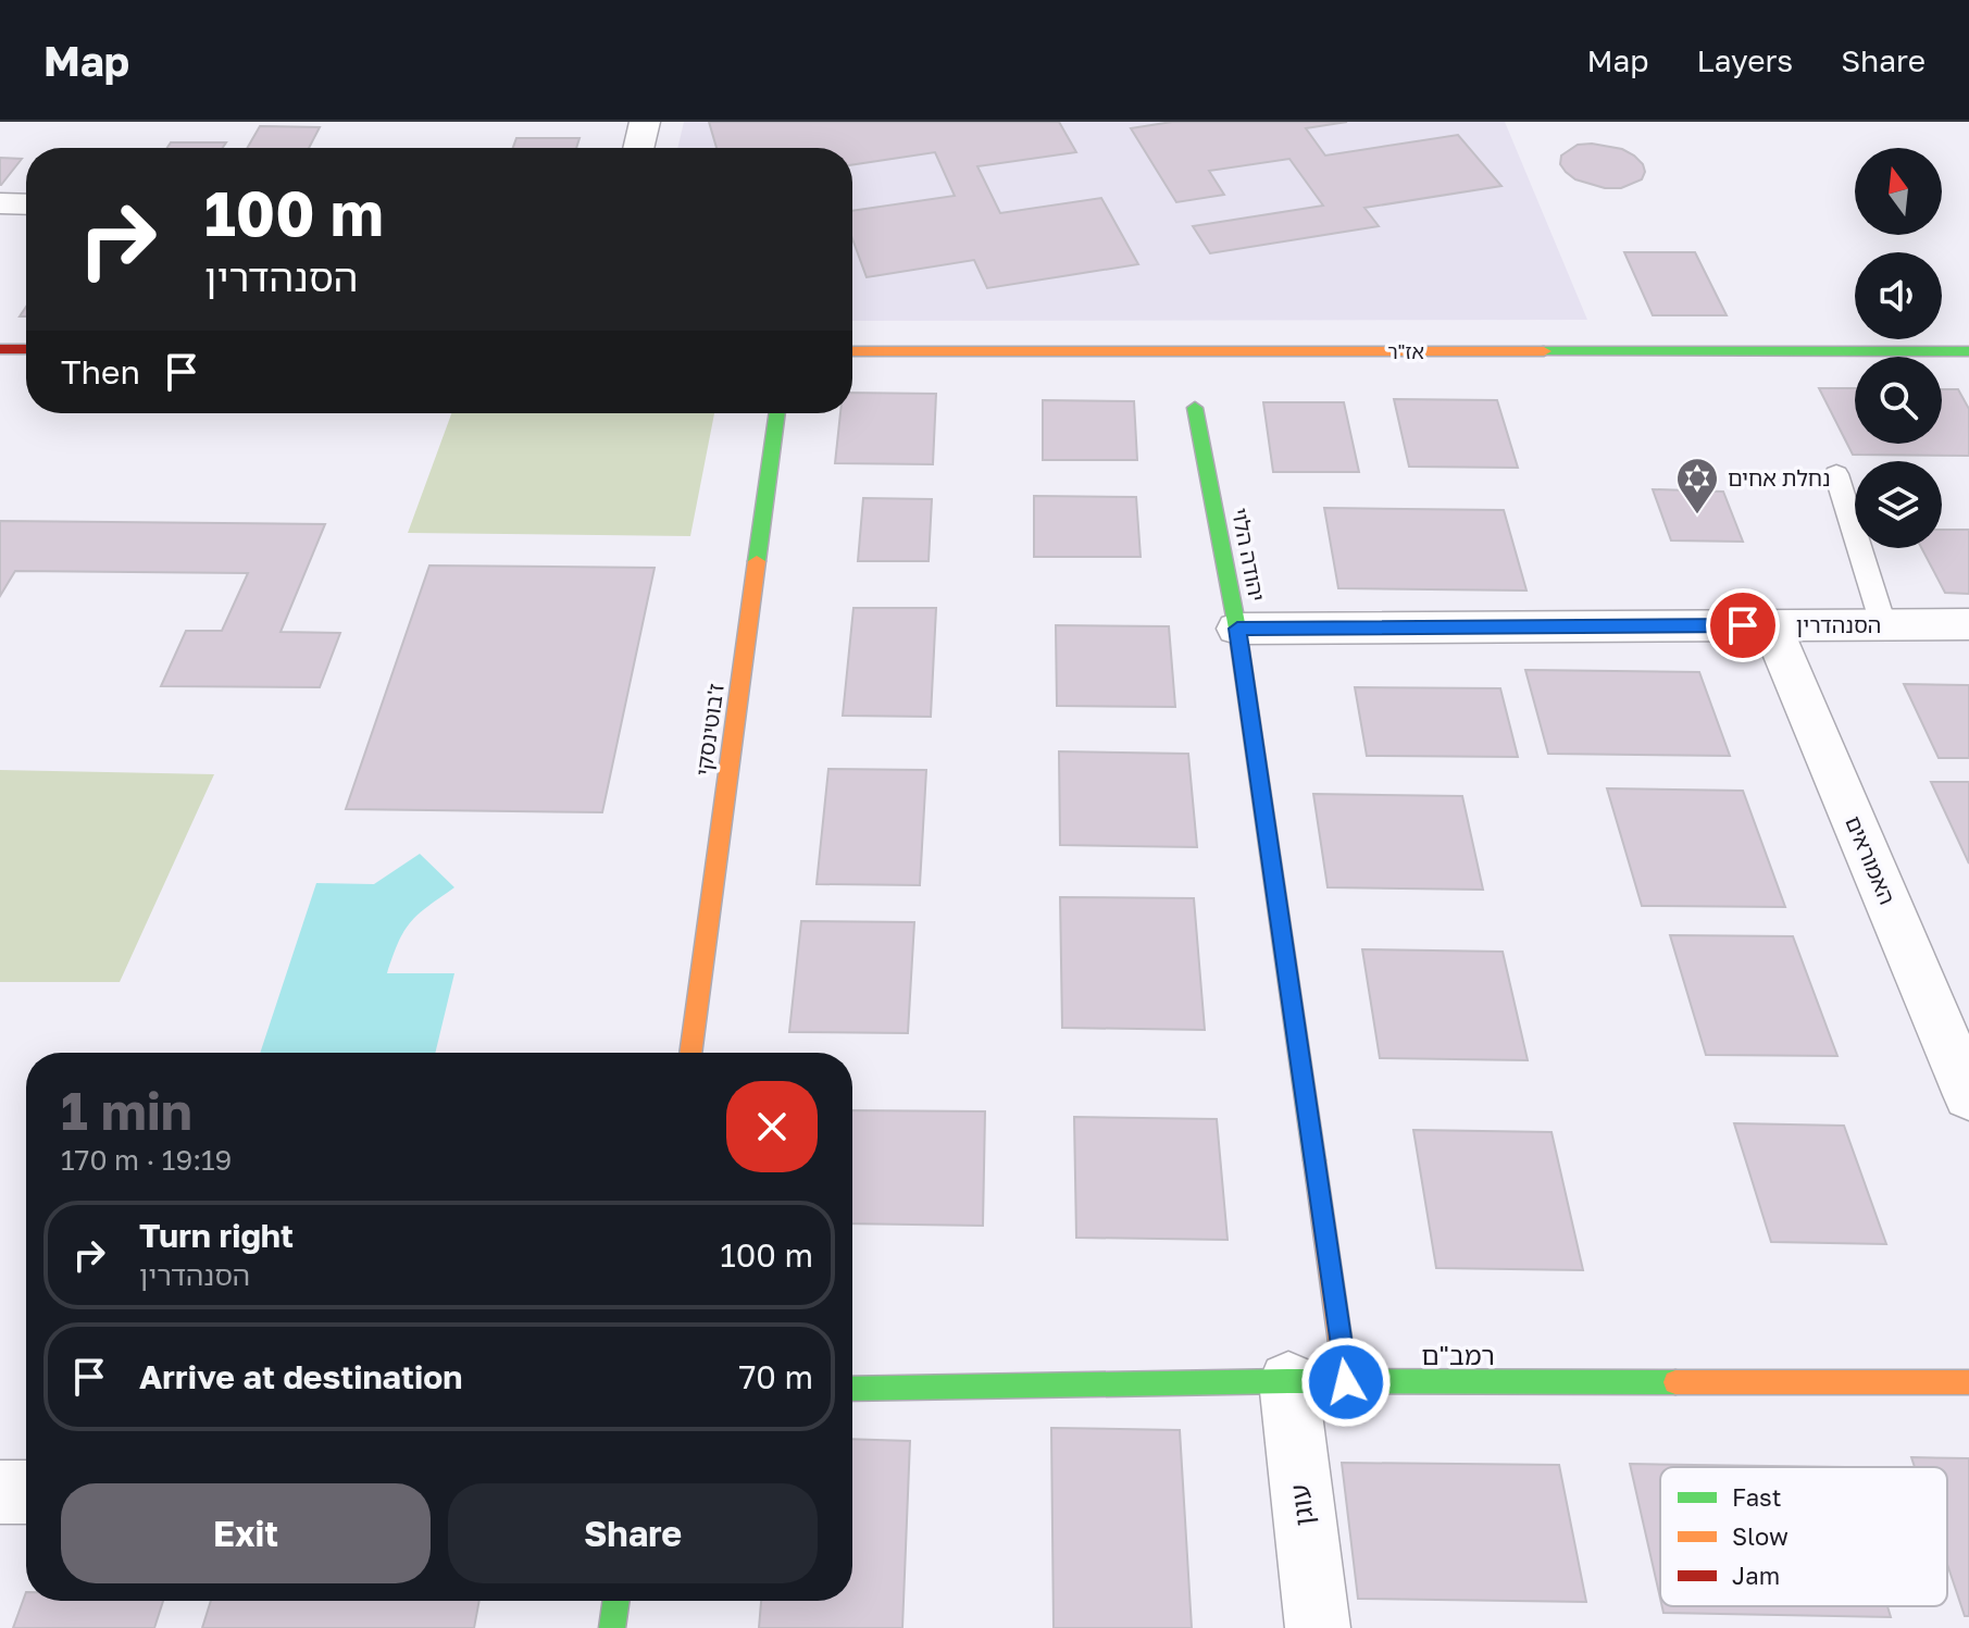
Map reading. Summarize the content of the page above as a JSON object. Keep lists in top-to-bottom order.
{
  "streets": {
    "street": [
      "אז\"ר",
      "יהודה הלוי",
      "הסנהדרין",
      "ז'בוטינסקי",
      "האמוראים",
      "רמב\"ם",
      "עוגן"
    ]
  },
  "crossings": [
    ["יהודה הלוי", "הסנהדרין"],
    ["יהודה הלוי", "רמב\"ם"],
    ["יהודה הלוי", "עוגן"],
    ["הסנהדרין", "האמוראים"],
    ["רמב\"ם", "עוגן"]
  ],
  "places": {
    "synagogue": ["נחלת אחים"]
  },
  "legend": ["Fast", "Slow", "Jam"],
  "north": "top",
  "page": {
    "header": "Map",
    "nav": ["Map", "Layers", "Share"],
    "turn": ["100 m", "הסנהדרין"],
    "then": "Then",
    "heading": ["1 min", "170 m · 19:19"],
    "list": [
      {
        "name": "Turn right",
        "note": "הסנהדרין",
        "value": "100 m"
      },
      {
        "name": "Arrive at destination",
        "value": "70 m"
      }
    ],
    "buttons": ["Exit", "Share"]
  }
}
